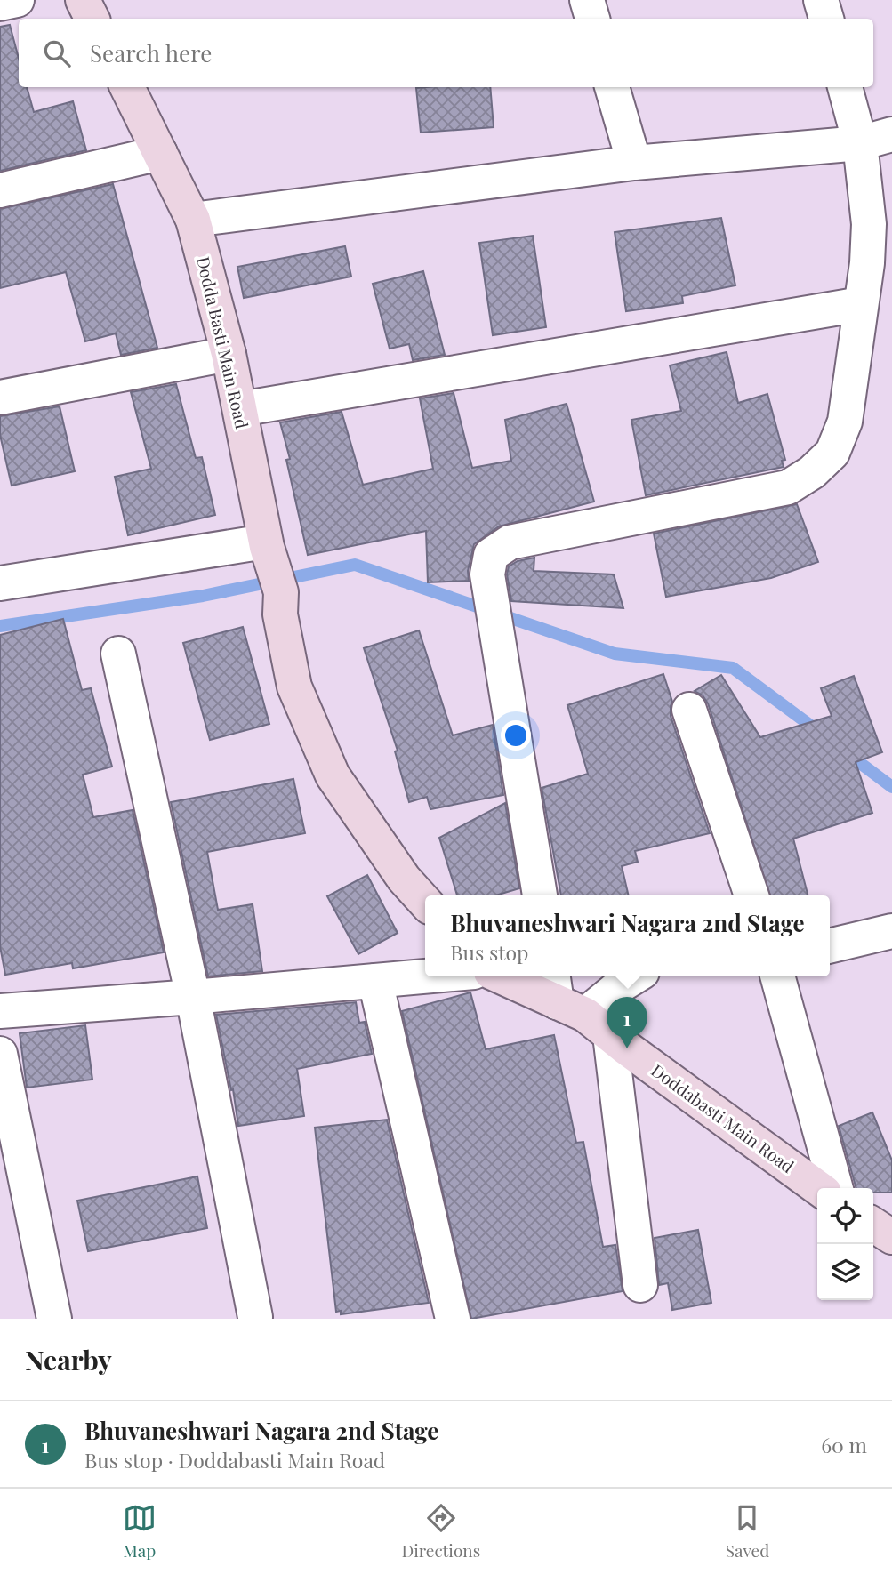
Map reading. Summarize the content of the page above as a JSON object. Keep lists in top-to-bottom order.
{
  "streets": {
    "street": ["Dodda Basti Main Road", "Doddabasti Main Road"]
  },
  "page": {
    "search": "Search here",
    "popup": ["Bhuvaneshwari Nagara 2nd Stage", "Bus stop"],
    "pins": "1",
    "heading": "Nearby",
    "list": [
      {
        "mark": "1",
        "name": "Bhuvaneshwari Nagara 2nd Stage",
        "note": "Bus stop · Doddabasti Main Road",
        "value": "60 m"
      }
    ],
    "nav": ["Map", "Directions", "Saved"]
  }
}
